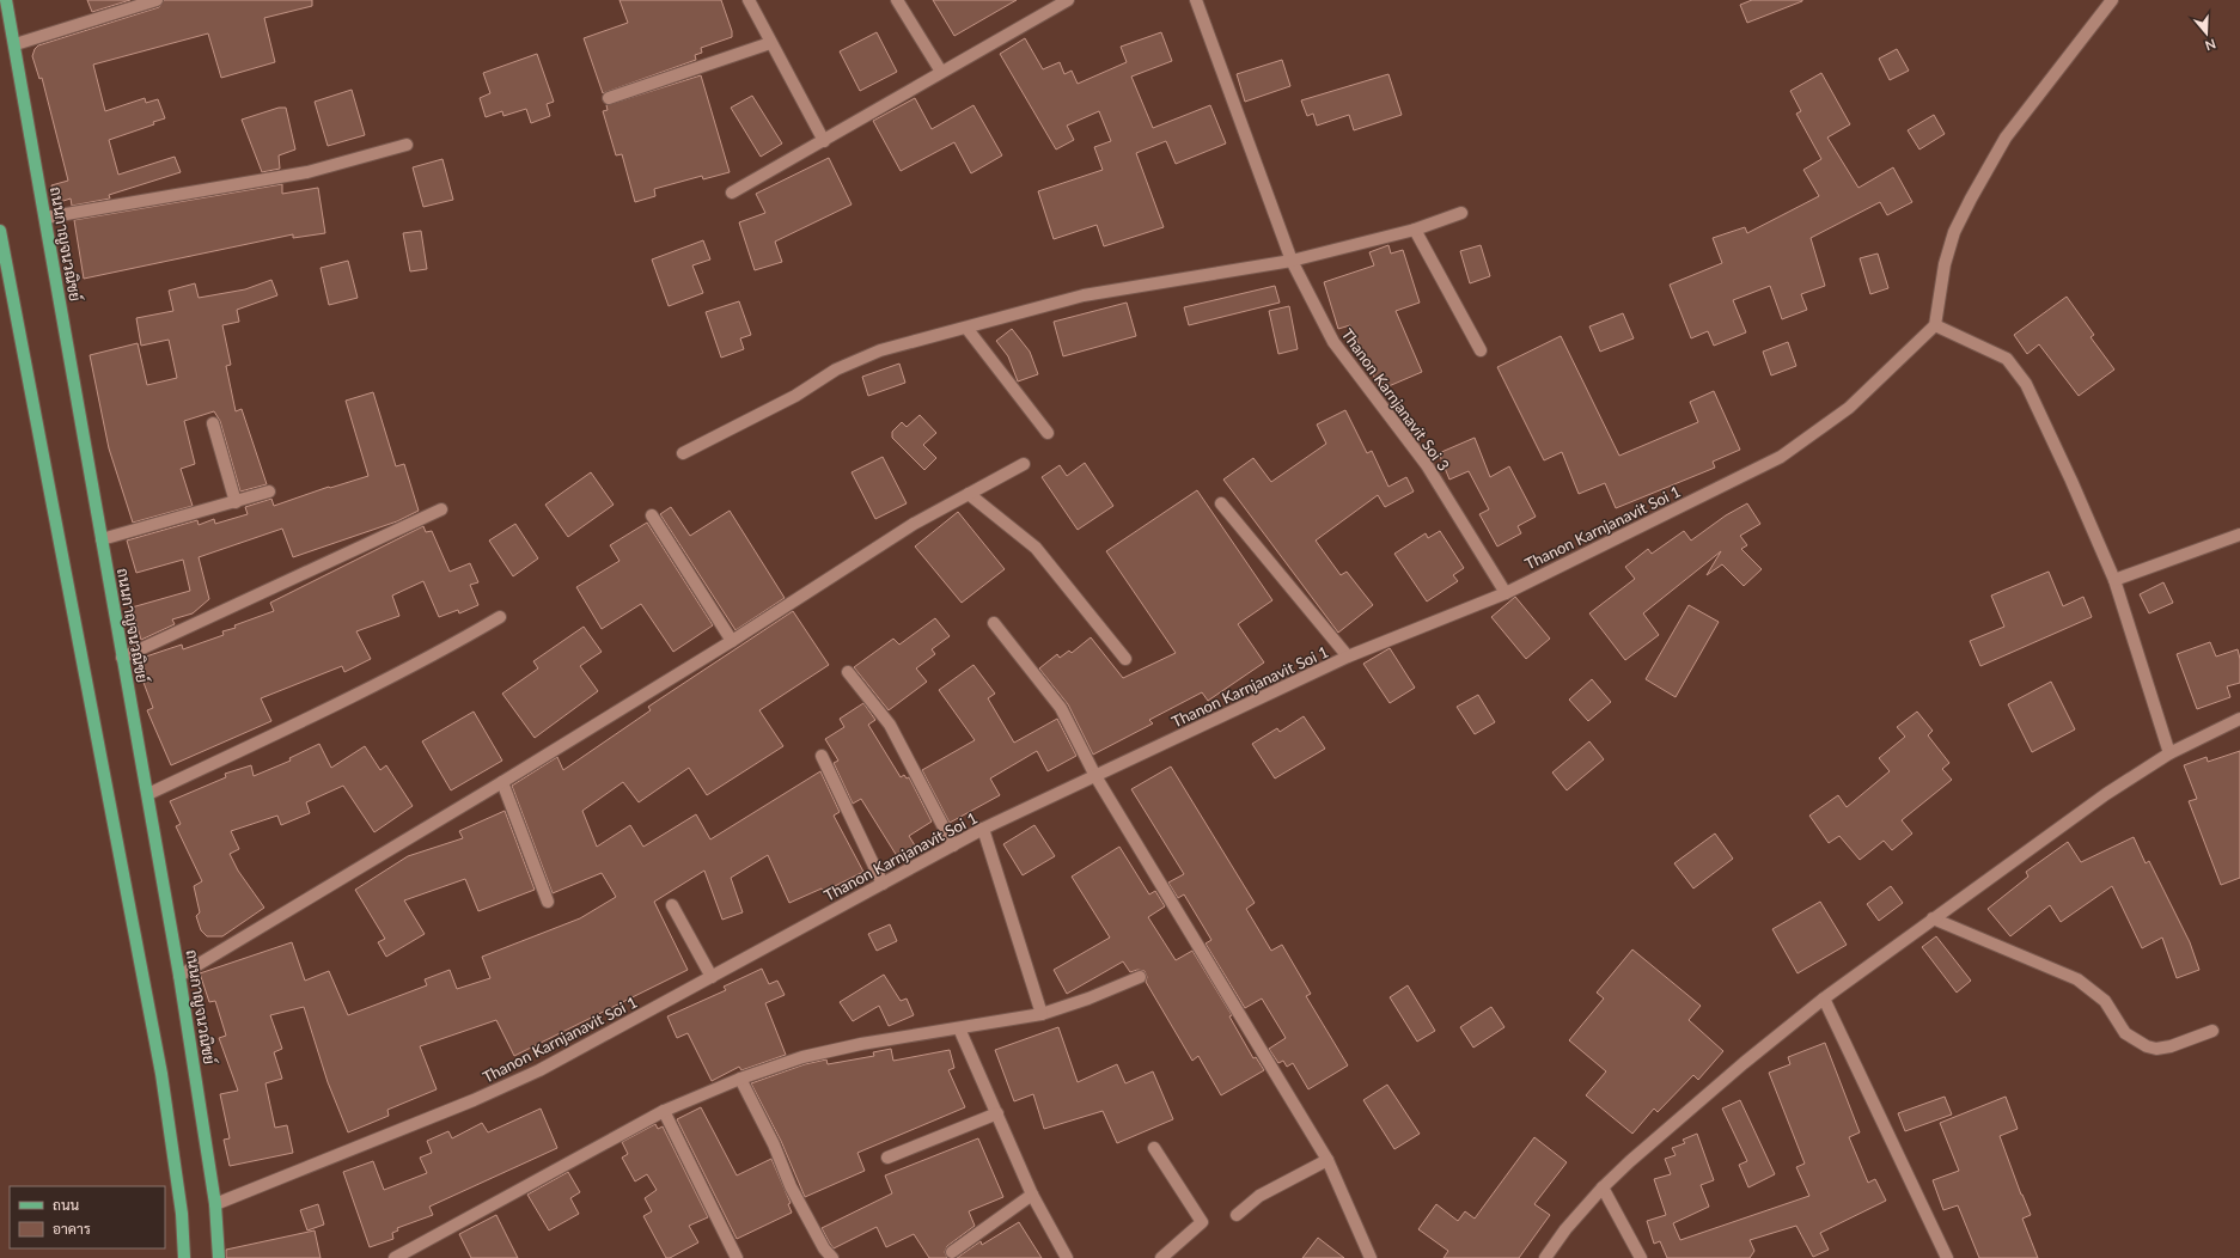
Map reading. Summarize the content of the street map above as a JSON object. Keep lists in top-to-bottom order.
{
  "streets": {
    "main road": ["ถนนกาญจนวณิชย์"],
    "street": ["Thanon Karnjanavit Soi 3", "Thanon Karnjanavit Soi 1"]
  },
  "crossings": [
    ["ถนนกาญจนวณิชย์", "Thanon Karnjanavit Soi 1"],
    ["Thanon Karnjanavit Soi 3", "Thanon Karnjanavit Soi 1"]
  ],
  "legend": ["ถนน", "อาคาร"],
  "north": "bottom"
}
